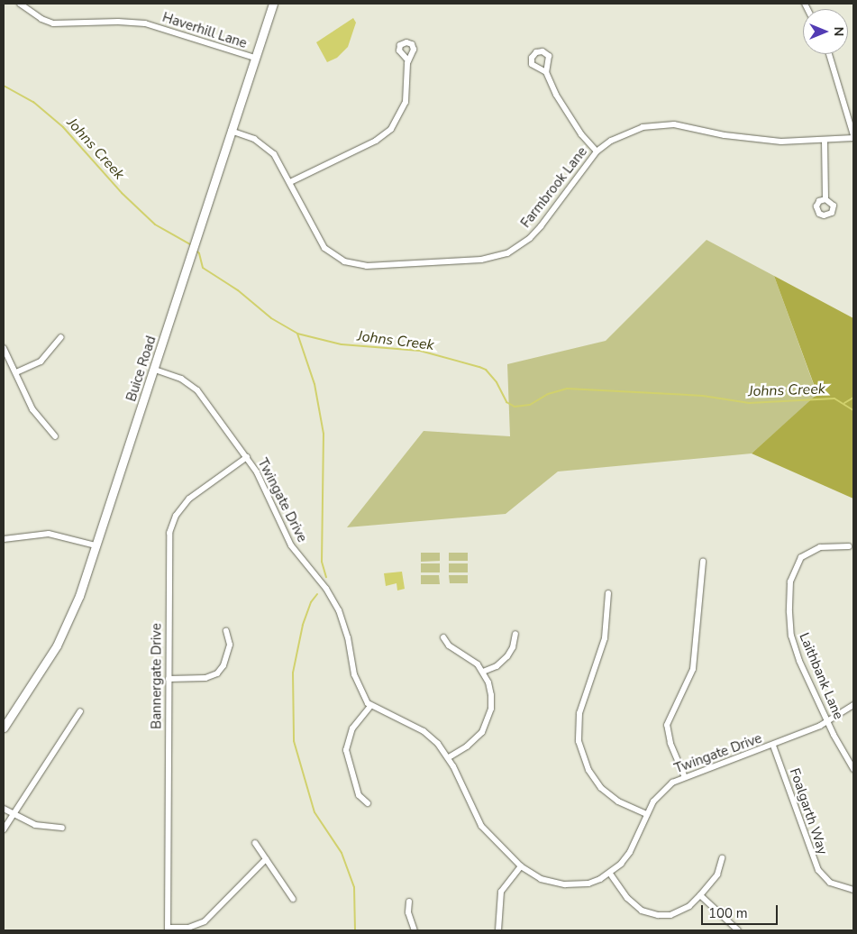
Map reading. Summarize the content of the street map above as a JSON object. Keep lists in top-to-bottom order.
{
  "streets": {
    "street": [
      "Haverhill Lane",
      "Farmbrook Lane",
      "Buice Road",
      "Twingate Drive",
      "Bannergate Drive",
      "Laithbank Lane",
      "Foalgarth Way"
    ]
  },
  "crossings": [
    ["Haverhill Lane", "Buice Road"],
    ["Farmbrook Lane", "Buice Road"],
    ["Buice Road", "Twingate Drive"],
    ["Twingate Drive", "Bannergate Drive"],
    ["Twingate Drive", "Laithbank Lane"],
    ["Twingate Drive", "Foalgarth Way"]
  ],
  "water": ["Johns Creek"],
  "scale_bar": "100 m",
  "north": "right"
}
